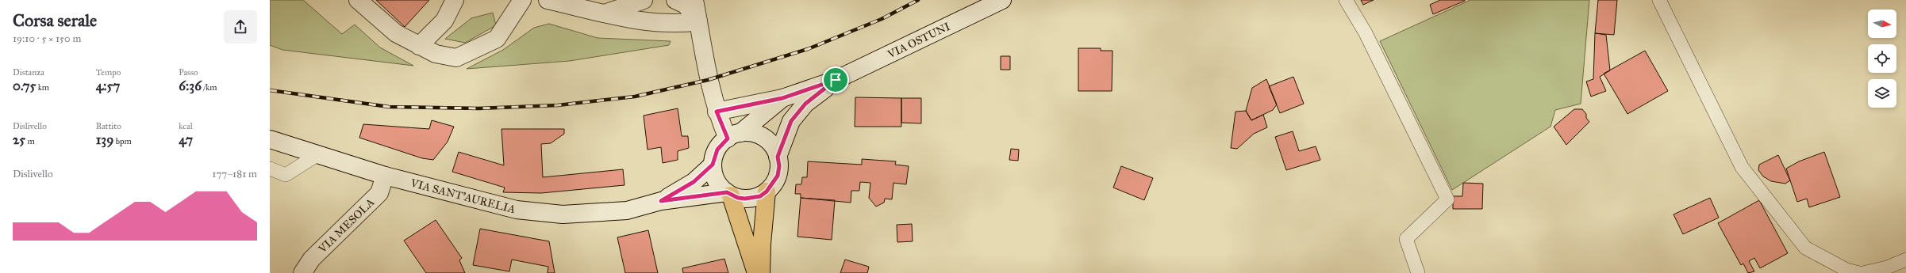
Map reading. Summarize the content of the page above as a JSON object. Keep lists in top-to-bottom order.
{
  "streets": {
    "main road": ["VIA OSTUNI", "VIA SANT'AURELIA", "VIA MESOLA"]
  },
  "crossings": [
    ["VIA SANT'AURELIA", "VIA MESOLA"]
  ],
  "north": "right",
  "page": {
    "heading": ["Corsa serale", "19:10 · 5 × 150 m"],
    "stats": [
      ["Distanza", "0.75 km"],
      ["Tempo", "4:57"],
      ["Passo", "6:36 /km"],
      ["Dislivello", "25 m"],
      ["Battito", "139 bpm"],
      ["kcal", "47"]
    ],
    "chart": ["Dislivello", "177–181 m"]
  }
}
